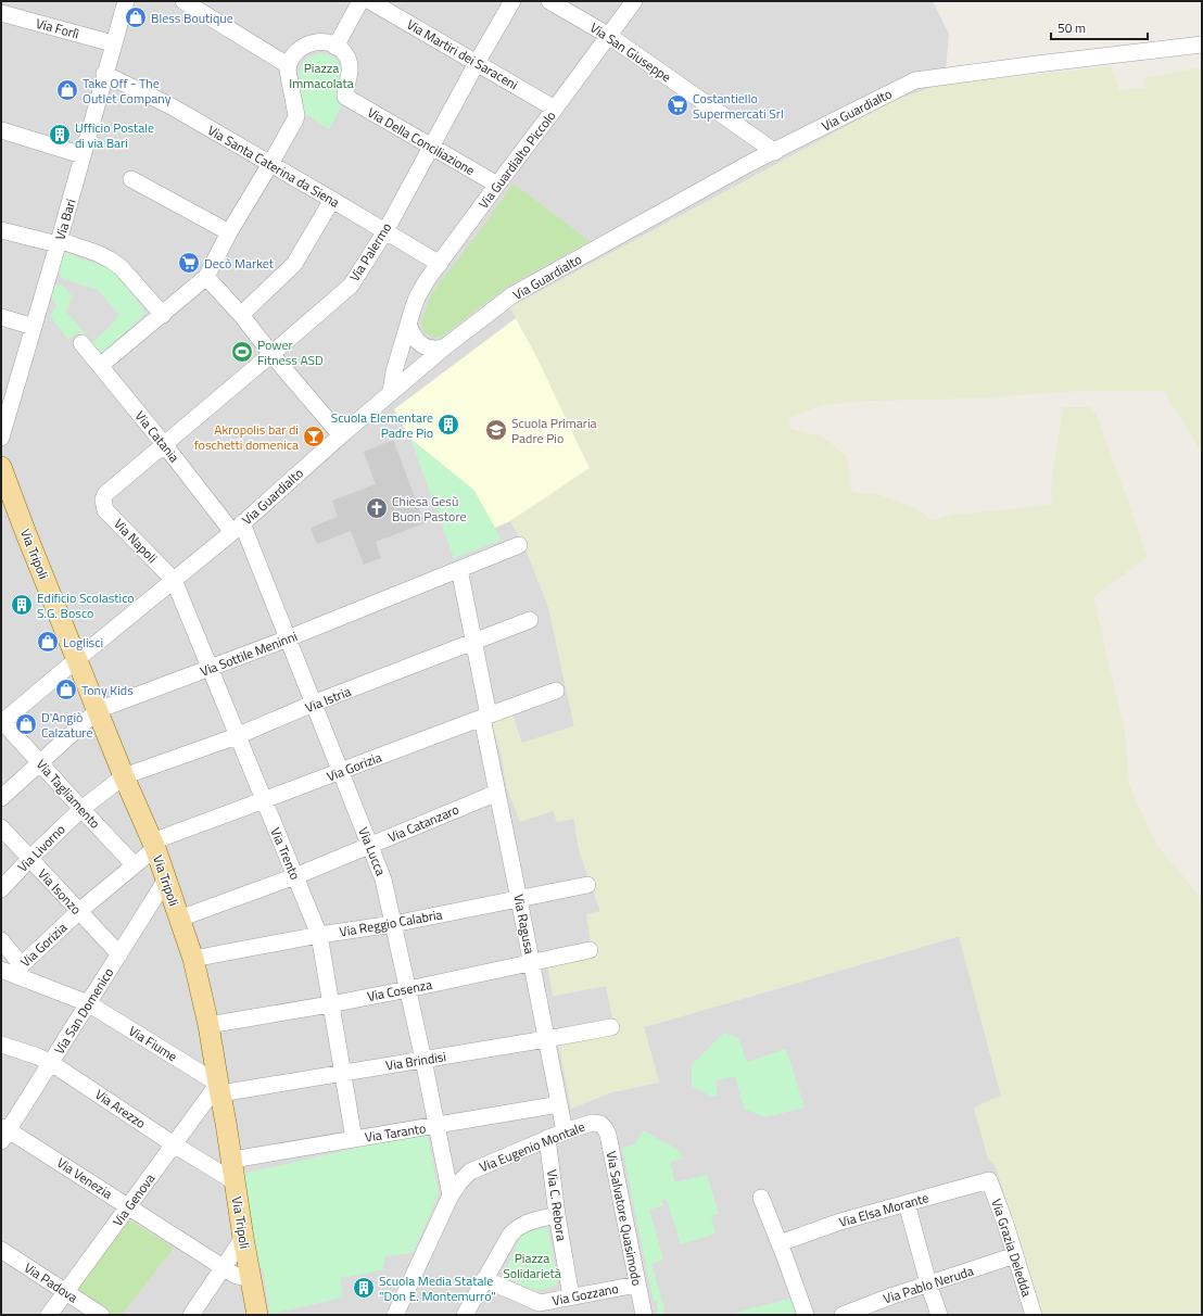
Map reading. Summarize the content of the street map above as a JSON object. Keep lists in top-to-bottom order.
{
  "streets": {
    "main road": ["Via Tripoli"],
    "street": [
      "Via Forlì",
      "Via San Giuseppe",
      "Via Martiri dei Saraceni",
      "Via Guardialto",
      "Via Della Conciliazione",
      "Via Guardialto Piccolo",
      "Via Santa Caterina da Siena",
      "Via Bari",
      "Via Palermo",
      "Via Catania",
      "Via Napoli",
      "Via Sottile Meninni",
      "Via Istria",
      "Via Gorizia",
      "Via Tagliamento",
      "Via Catanzaro",
      "Via Livorno",
      "Via Lucca",
      "Via Trento",
      "Via Isonzo",
      "Via Reggio Calabria",
      "Via Ragusa",
      "Via Cosenza",
      "Via San Domenico",
      "Via Fiume",
      "Via Brindisi",
      "Via Arezzo",
      "Via Taranto",
      "Via Eugenio Montale",
      "Via Venezia",
      "Via Genova",
      "Via C. Rebora",
      "Via Elsa Morante",
      "Via Salvatore Quasimodo",
      "Via Grazia Deledda",
      "Via Padova",
      "Via Pablo Neruda",
      "Via Gozzano"
    ]
  },
  "crossings": [
    ["Via Forlì", "Via Bari"],
    ["Via San Giuseppe", "Via Guardialto"],
    ["Via San Giuseppe", "Via Guardialto Piccolo"],
    ["Via Martiri dei Saraceni", "Via Guardialto Piccolo"],
    ["Via Martiri dei Saraceni", "Via Palermo"],
    ["Via Guardialto", "Via Guardialto Piccolo"],
    ["Via Guardialto", "Via Catania"],
    ["Via Guardialto", "Via Napoli"],
    ["Via Guardialto", "Via Tripoli"],
    ["Via Guardialto", "Via Tagliamento"],
    ["Via Guardialto", "Via Lucca"],
    ["Via Guardialto", "Via Trento"],
    ["Via Della Conciliazione", "Via Guardialto Piccolo"],
    ["Via Della Conciliazione", "Via Palermo"],
    ["Via Guardialto Piccolo", "Via Santa Caterina da Siena"],
    ["Via Santa Caterina da Siena", "Via Bari"],
    ["Via Santa Caterina da Siena", "Via Palermo"],
    ["Via Palermo", "Via Catania"],
    ["Via Palermo", "Via Napoli"],
    ["Via Catania", "Via Lucca"],
    ["Via Napoli", "Via Trento"],
    ["Via Tripoli", "Via Sottile Meninni"],
    ["Via Tripoli", "Via Istria"],
    ["Via Tripoli", "Via Gorizia"],
    ["Via Tripoli", "Via Catanzaro"],
    ["Via Tripoli", "Via Livorno"],
    ["Via Tripoli", "Via Reggio Calabria"],
    ["Via Tripoli", "Via Cosenza"],
    ["Via Tripoli", "Via San Domenico"],
    ["Via Tripoli", "Via Fiume"],
    ["Via Tripoli", "Via Brindisi"],
    ["Via Tripoli", "Via Arezzo"],
    ["Via Tripoli", "Via Taranto"],
    ["Via Tripoli", "Via Venezia"],
    ["Via Tripoli", "Via Genova"],
    ["Via Sottile Meninni", "Via Tagliamento"],
    ["Via Sottile Meninni", "Via Lucca"],
    ["Via Sottile Meninni", "Via Trento"],
    ["Via Sottile Meninni", "Via Ragusa"],
    ["Via Istria", "Via Livorno"],
    ["Via Istria", "Via Lucca"],
    ["Via Istria", "Via Trento"],
    ["Via Istria", "Via Ragusa"],
    ["Via Gorizia", "Via Tagliamento"],
    ["Via Gorizia", "Via Lucca"],
    ["Via Gorizia", "Via Trento"],
    ["Via Gorizia", "Via Isonzo"],
    ["Via Gorizia", "Via Ragusa"],
    ["Via Gorizia", "Via Fiume"],
    ["Via Tagliamento", "Via Livorno"],
    ["Via Catanzaro", "Via Lucca"],
    ["Via Catanzaro", "Via Trento"],
    ["Via Catanzaro", "Via Ragusa"],
    ["Via Livorno", "Via Isonzo"],
    ["Via Lucca", "Via Reggio Calabria"],
    ["Via Lucca", "Via Cosenza"],
    ["Via Lucca", "Via Brindisi"],
    ["Via Lucca", "Via Taranto"],
    ["Via Lucca", "Via Eugenio Montale"],
    ["Via Trento", "Via Reggio Calabria"],
    ["Via Trento", "Via Cosenza"],
    ["Via Trento", "Via Brindisi"],
    ["Via Trento", "Via Taranto"],
    ["Via Isonzo", "Via San Domenico"],
    ["Via Reggio Calabria", "Via Ragusa"],
    ["Via Ragusa", "Via Cosenza"],
    ["Via Ragusa", "Via Brindisi"],
    ["Via Ragusa", "Via Taranto"],
    ["Via Ragusa", "Via Eugenio Montale"],
    ["Via San Domenico", "Via Fiume"],
    ["Via San Domenico", "Via Arezzo"],
    ["Via San Domenico", "Via Venezia"],
    ["Via Fiume", "Via Brindisi"],
    ["Via Fiume", "Via Genova"],
    ["Via Brindisi", "Via Genova"],
    ["Via Arezzo", "Via Genova"],
    ["Via Eugenio Montale", "Via C. Rebora"],
    ["Via Eugenio Montale", "Via Salvatore Quasimodo"],
    ["Via Venezia", "Via Genova"],
    ["Via Genova", "Via Padova"],
    ["Via C. Rebora", "Via Gozzano"],
    ["Via Elsa Morante", "Via Grazia Deledda"],
    ["Via Salvatore Quasimodo", "Via Gozzano"],
    ["Via Grazia Deledda", "Via Pablo Neruda"]
  ],
  "parks": ["Piazza Immacolata", "Piazza Solidarietà"],
  "places": {
    "shop": [
      "Bless Boutique",
      "Take Off - The Outlet Company",
      "Loglisci",
      "Tony Kids",
      "D'Angiò Calzature"
    ],
    "supermarket": ["Costantiello Supermercati Srl", "Decò Market"],
    "building": [
      "Ufficio Postale di via Bari",
      "Scuola Elementare Padre Pio",
      "Edificio Scolastico S.G. Bosco",
      "Scuola Media Statale \"Don E. Montemurro\""
    ],
    "sports": ["Power Fitness ASD"],
    "school or university": ["Scuola Primaria Padre Pio"],
    "bar": ["Akropolis bar di foschetti domenica"],
    "church": ["Chiesa Gesù Buon Pastore"]
  },
  "scale_bar": "50 m"
}
